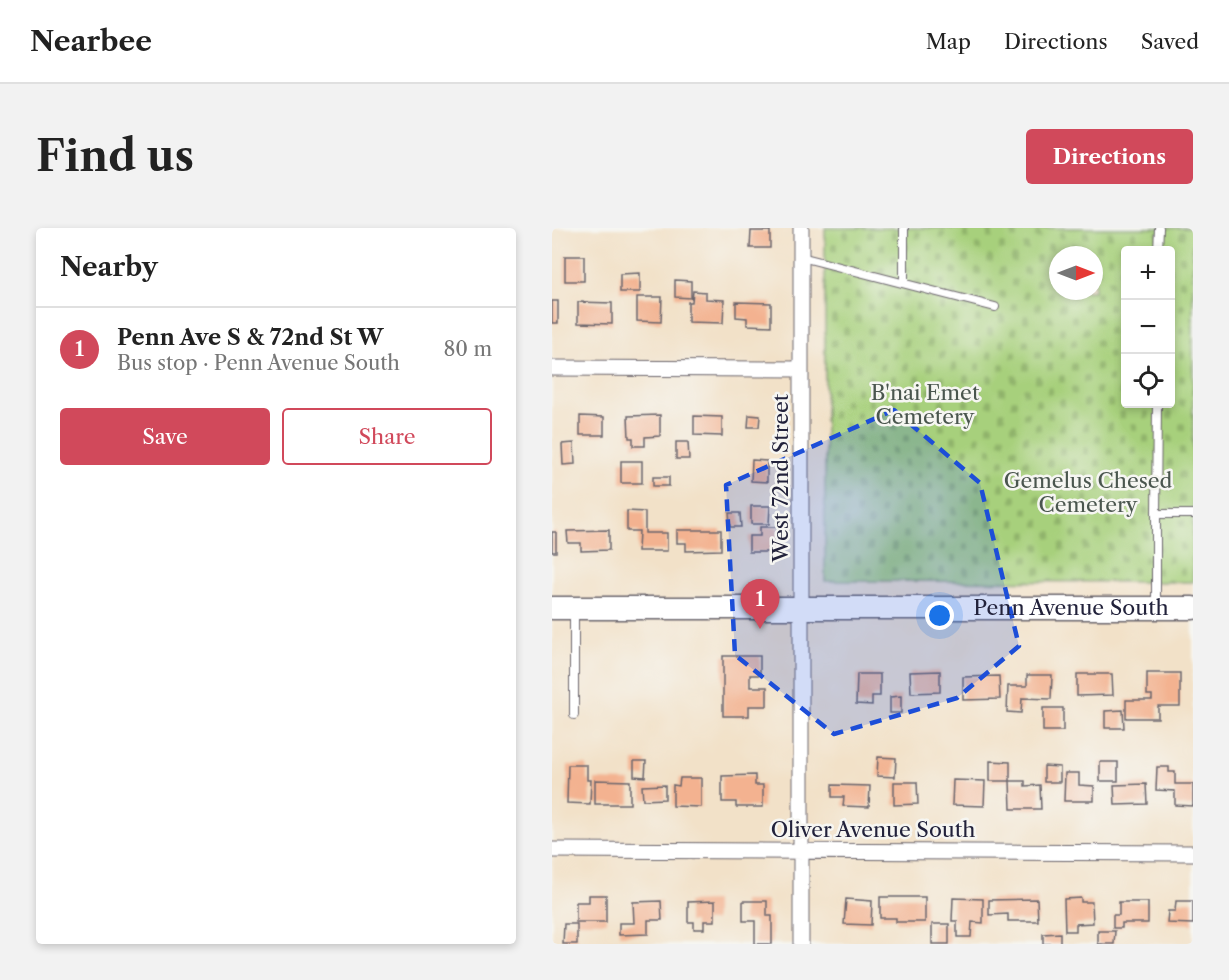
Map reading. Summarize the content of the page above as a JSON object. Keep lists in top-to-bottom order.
{
  "streets": {
    "main road": ["Penn Avenue South"],
    "street": ["West 72nd Street", "Oliver Avenue South"]
  },
  "crossings": [
    ["West 72nd Street", "Penn Avenue South"],
    ["West 72nd Street", "Oliver Avenue South"]
  ],
  "parks": ["B'nai Emet Cemetery", "Gemelus Chesed Cemetery"],
  "north": "right",
  "page": {
    "header": "Nearbee",
    "nav": ["Map", "Directions", "Saved"],
    "buttons": [
      "Directions",
      ["Save", "Share"]
    ],
    "title": "Find us",
    "heading": "Nearby",
    "map_buttons": ["+", "−"],
    "list": [
      {
        "mark": "1",
        "name": "Penn Ave S & 72nd St W",
        "note": "Bus stop · Penn Avenue South",
        "value": "80 m"
      }
    ],
    "pins": "1"
  }
}
